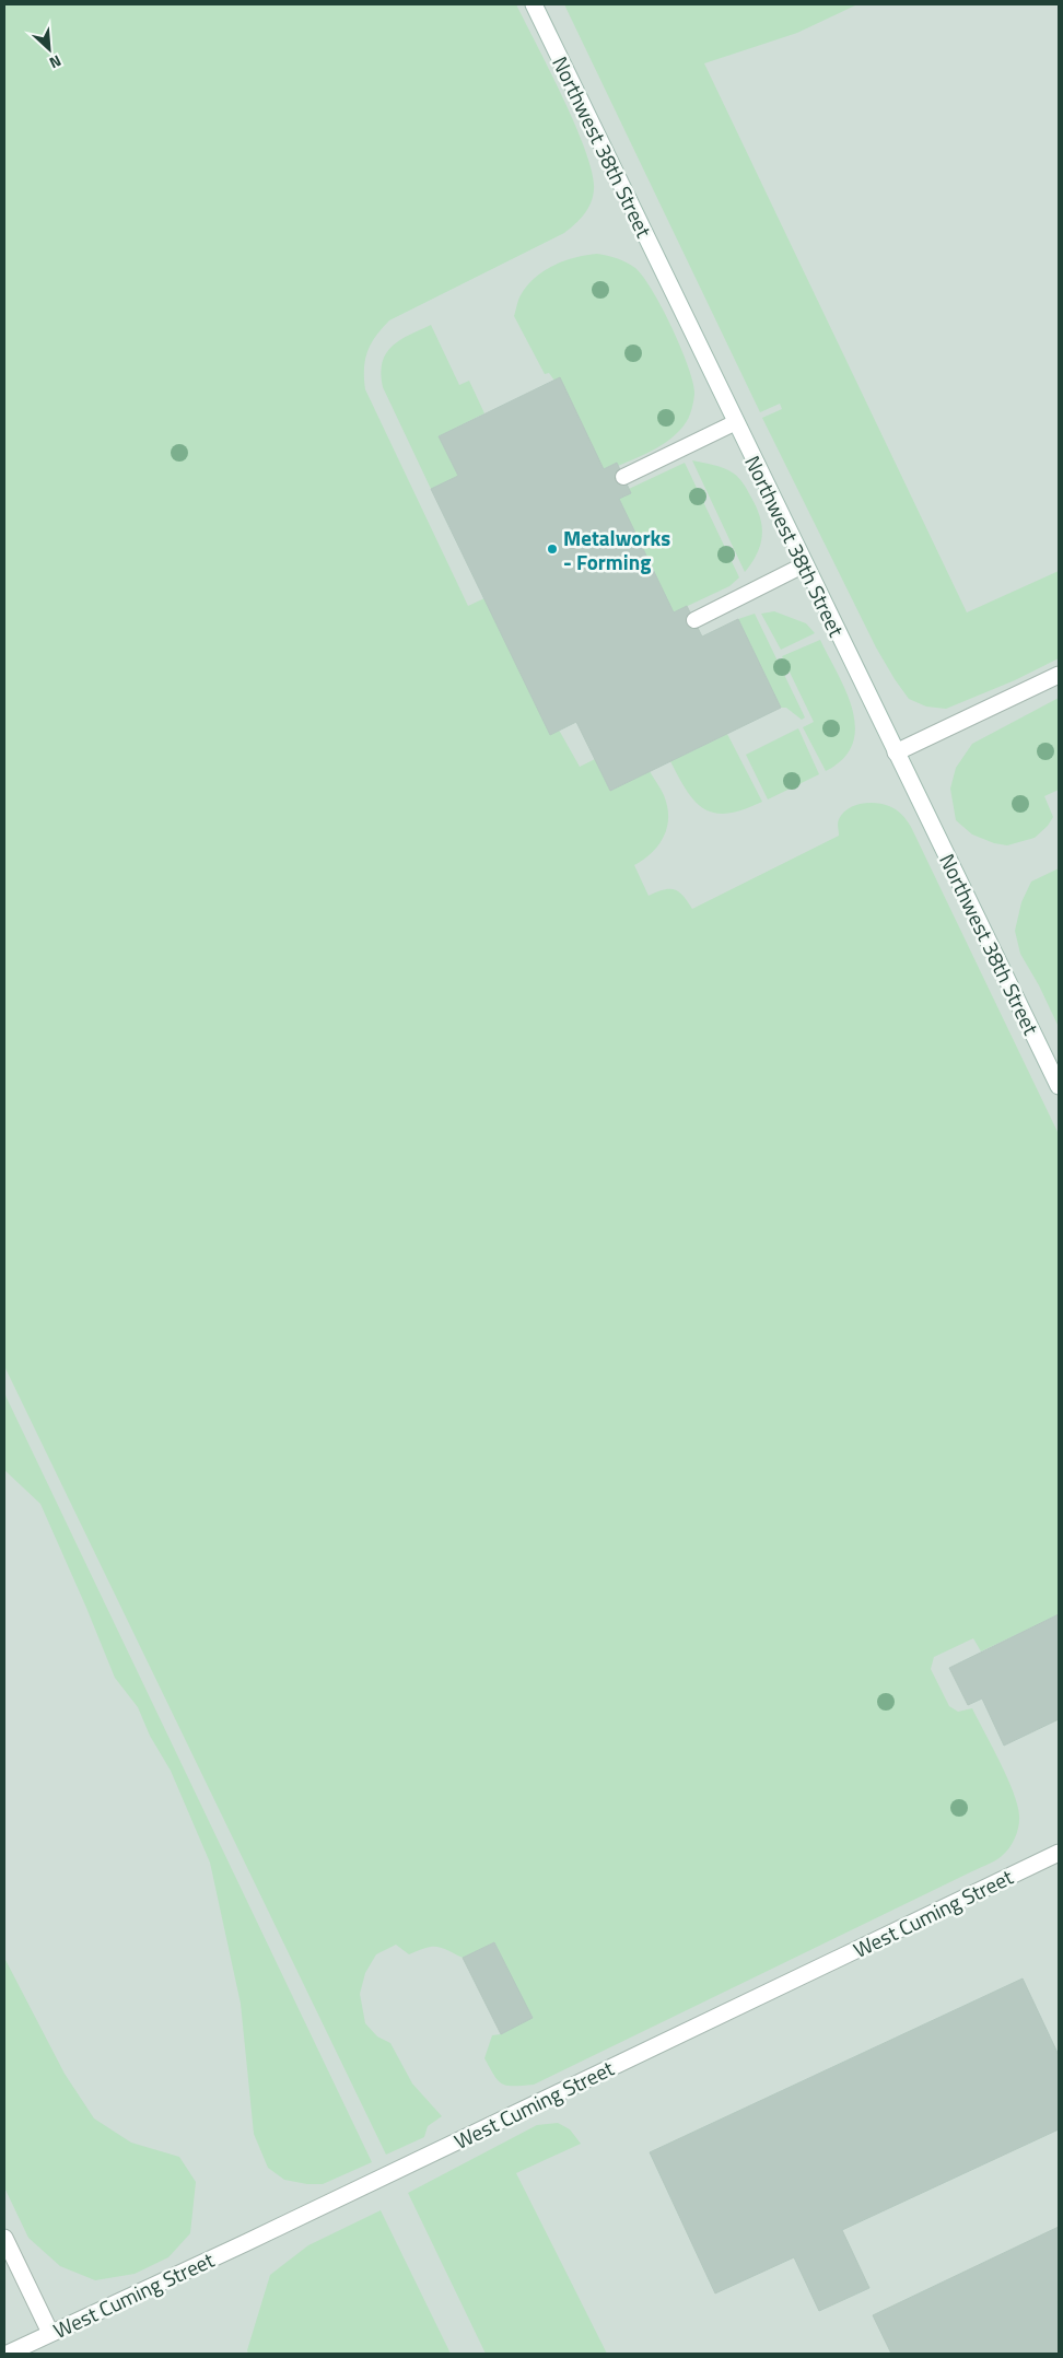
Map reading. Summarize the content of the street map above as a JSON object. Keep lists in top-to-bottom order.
{
  "streets": {
    "street": ["Northwest 38th Street", "West Cuming Street"]
  },
  "places": ["Metalworks - Forming"],
  "north": "bottom right"
}
